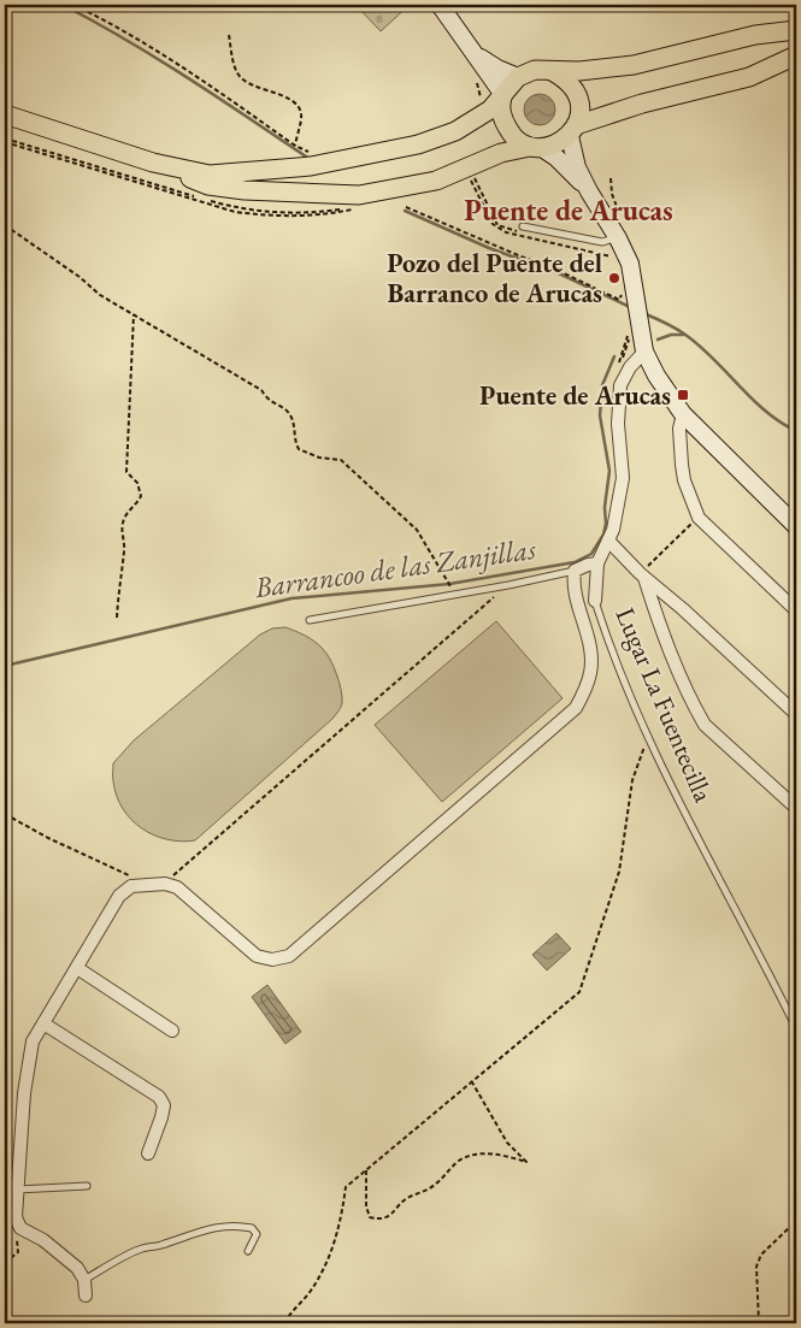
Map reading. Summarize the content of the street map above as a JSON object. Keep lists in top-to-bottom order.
{
  "streets": {
    "street": ["Lugar La Fuentecilla"]
  },
  "districts": ["Puente de Arucas"],
  "water": ["Barrancoo de las Zanjillas"],
  "places": {
    "other": ["Pozo del Puente del Barranco de Arucas"],
    "transit": ["Puente de Arucas"]
  }
}
